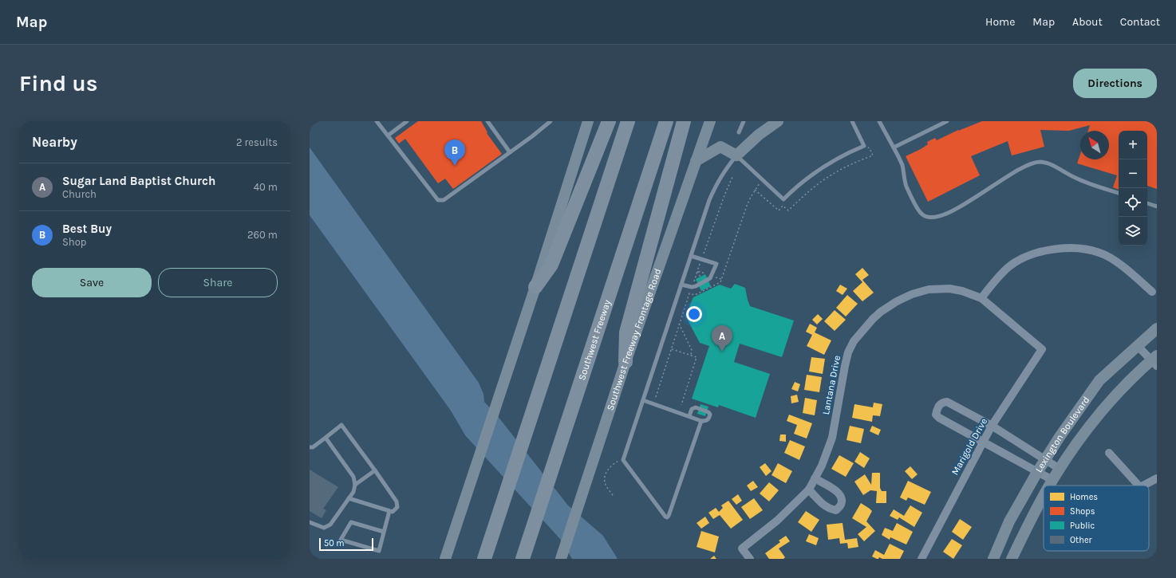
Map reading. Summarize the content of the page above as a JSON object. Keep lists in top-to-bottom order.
{
  "streets": {
    "highway": ["Southwest Freeway"],
    "main road": ["Southwest Freeway Frontage Road", "Lexington Boulevard"],
    "street": ["Lantana Drive", "Marigold Drive"]
  },
  "crossings": [
    ["Lantana Drive", "Marigold Drive"]
  ],
  "legend": [
    "Homes",
    "Shops",
    "Public",
    "Other"
  ],
  "scale_bar": "50 m",
  "north": "top left",
  "page": {
    "header": "Map",
    "nav": [
      "Home",
      "Map",
      "About",
      "Contact"
    ],
    "buttons": [
      "Directions",
      ["Save", "Share"]
    ],
    "title": "Find us",
    "heading": ["Nearby", "2 results"],
    "map_buttons": ["+", "−"],
    "pins": ["B", "A"],
    "list": [
      {
        "mark": "A",
        "name": "Sugar Land Baptist Church",
        "note": "Church",
        "value": "40 m"
      },
      {
        "mark": "B",
        "name": "Best Buy",
        "note": "Shop",
        "value": "260 m"
      }
    ],
    "scale": "50 m"
  }
}
